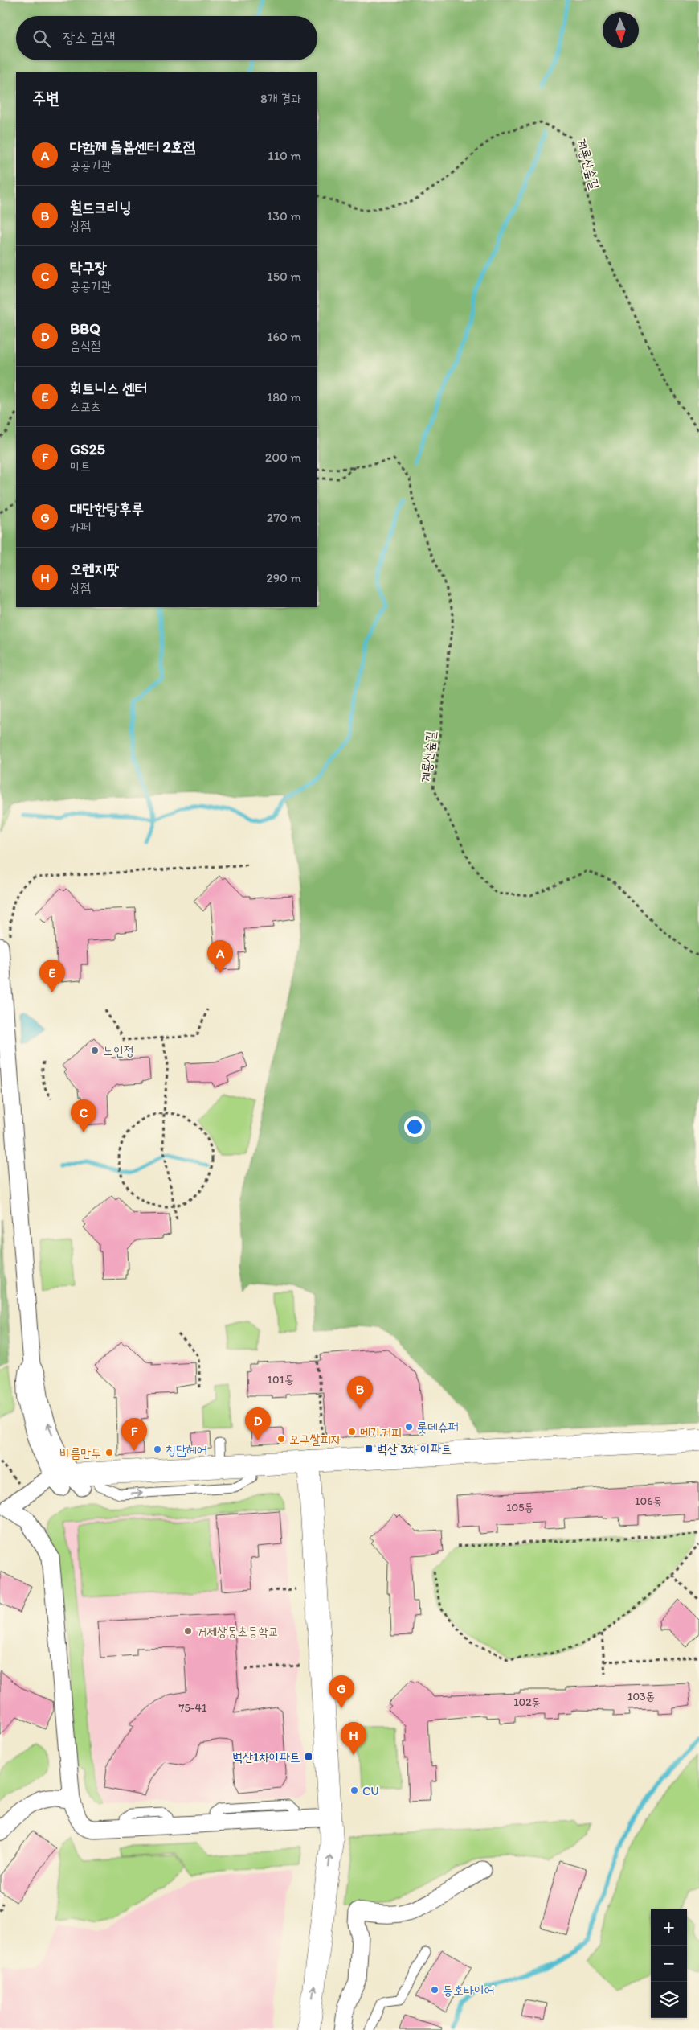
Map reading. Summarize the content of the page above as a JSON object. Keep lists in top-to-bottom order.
{
  "streets": {
    "path": ["계룡산숲길"]
  },
  "places": {
    "other": [
      "노인정",
      "롯데슈퍼",
      "메가커피",
      "오구쌀피자",
      "청담헤어",
      "바름만두",
      "거제상동초등학교",
      "CU",
      "동호타이어"
    ],
    "transit": ["벽산 3차 아파트", "벽산1차아파트"]
  },
  "house_numbers": [
    "101동",
    "106동",
    "105동",
    "103동",
    "102동",
    "75-41"
  ],
  "north": "bottom",
  "page": {
    "search": "장소 검색",
    "heading": ["주변", "8개 결과"],
    "list": [
      {
        "mark": "A",
        "name": "다함께 돌봄센터 2호점",
        "note": "공공기관",
        "value": "110 m"
      },
      {
        "mark": "B",
        "name": "월드크리닝",
        "note": "상점",
        "value": "130 m"
      },
      {
        "mark": "C",
        "name": "탁구장",
        "note": "공공기관",
        "value": "150 m"
      },
      {
        "mark": "D",
        "name": "BBQ",
        "note": "음식점",
        "value": "160 m"
      },
      {
        "mark": "E",
        "name": "휘트니스 센터",
        "note": "스포츠",
        "value": "180 m"
      },
      {
        "mark": "F",
        "name": "GS25",
        "note": "마트",
        "value": "200 m"
      },
      {
        "mark": "G",
        "name": "대단한탕후루",
        "note": "카페",
        "value": "270 m"
      },
      {
        "mark": "H",
        "name": "오렌지팟",
        "note": "상점",
        "value": "290 m"
      }
    ],
    "pins": [
      "A",
      "E",
      "C",
      "B",
      "D",
      "F",
      "G",
      "H"
    ],
    "map_buttons": ["+", "−"]
  }
}
